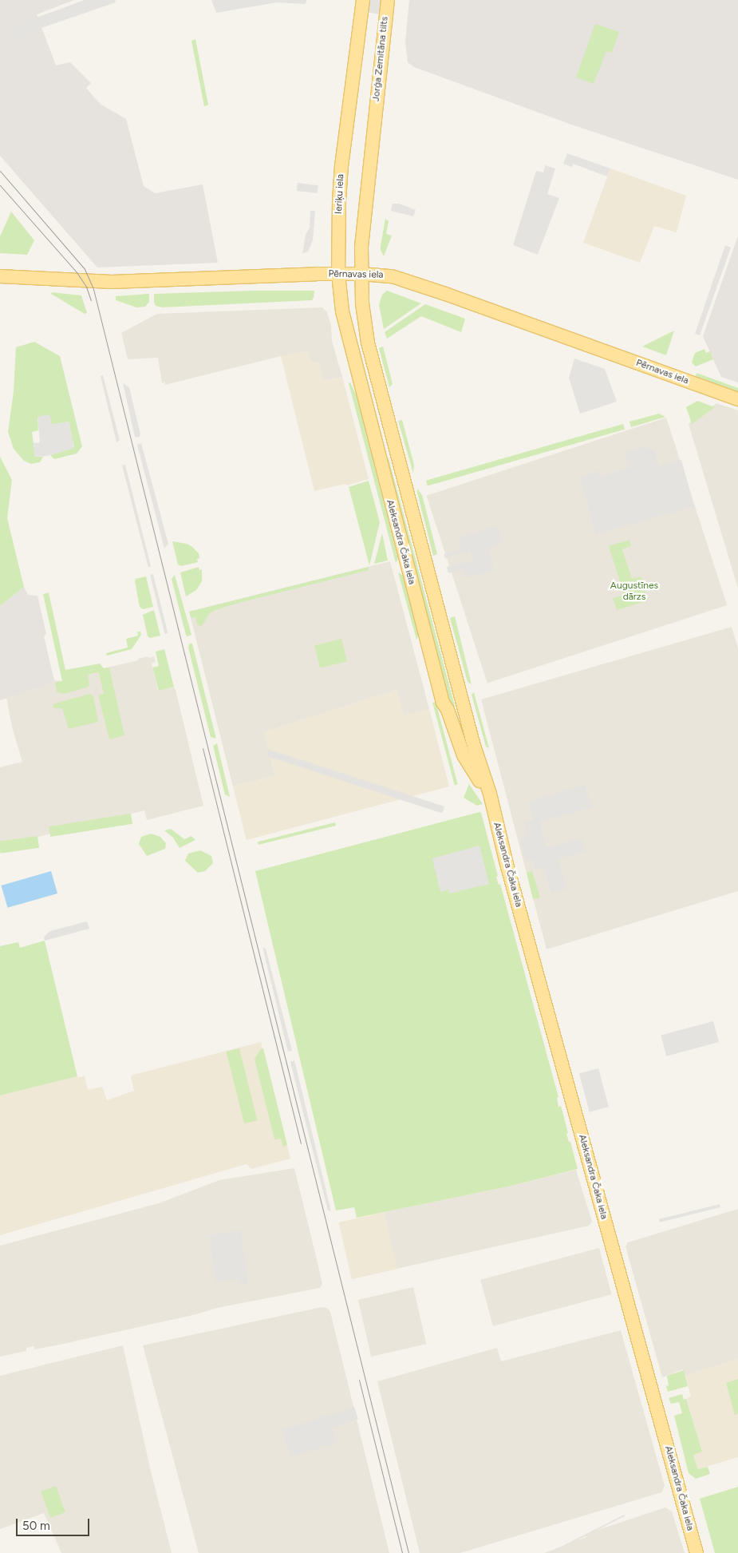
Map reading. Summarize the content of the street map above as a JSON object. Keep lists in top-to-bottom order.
{
  "streets": {
    "main road": [
      "Jorģa Zemitāna tilts",
      "Ieriķu iela",
      "Pērnavas iela",
      "Aleksandra Čaka iela"
    ]
  },
  "crossings": [
    ["Jorģa Zemitāna tilts", "Pērnavas iela"],
    ["Jorģa Zemitāna tilts", "Aleksandra Čaka iela"],
    ["Ieriķu iela", "Pērnavas iela"],
    ["Ieriķu iela", "Aleksandra Čaka iela"],
    ["Pērnavas iela", "Aleksandra Čaka iela"]
  ],
  "parks": ["Augustīnes dārzs"],
  "scale_bar": "50 m"
}
